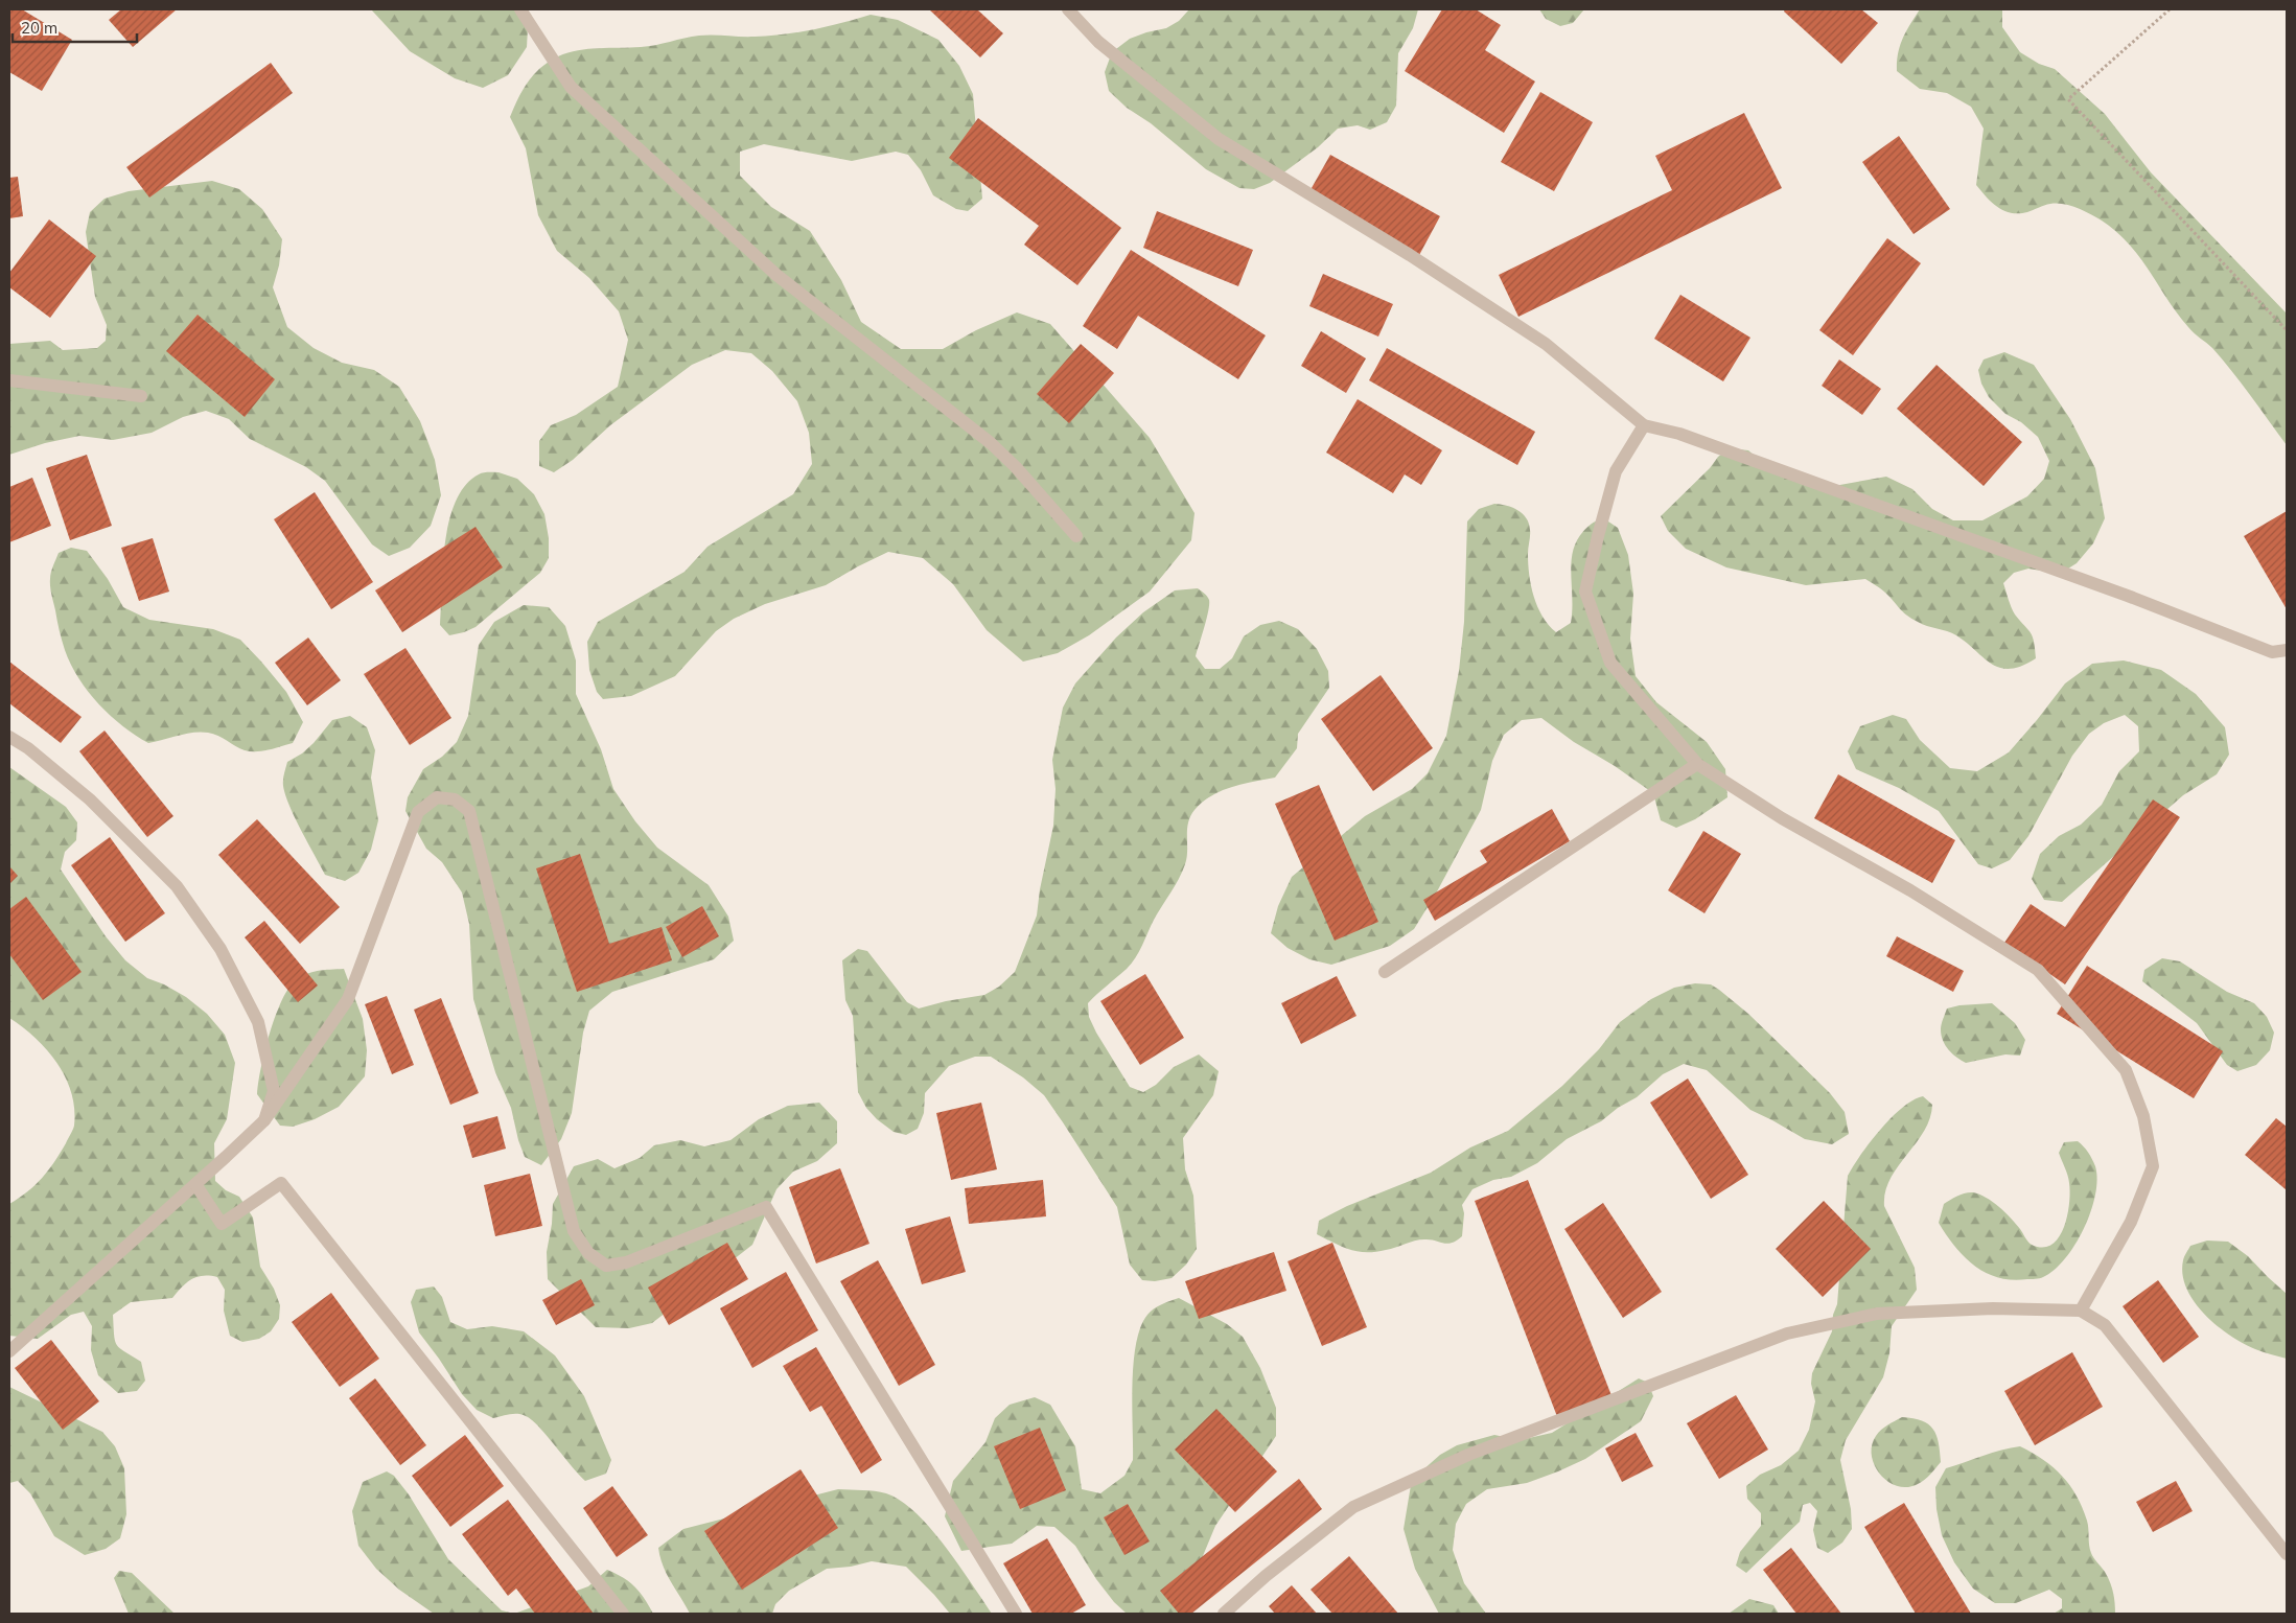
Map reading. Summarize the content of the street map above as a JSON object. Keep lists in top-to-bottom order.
{
  "scale_bar": "20 m"
}
